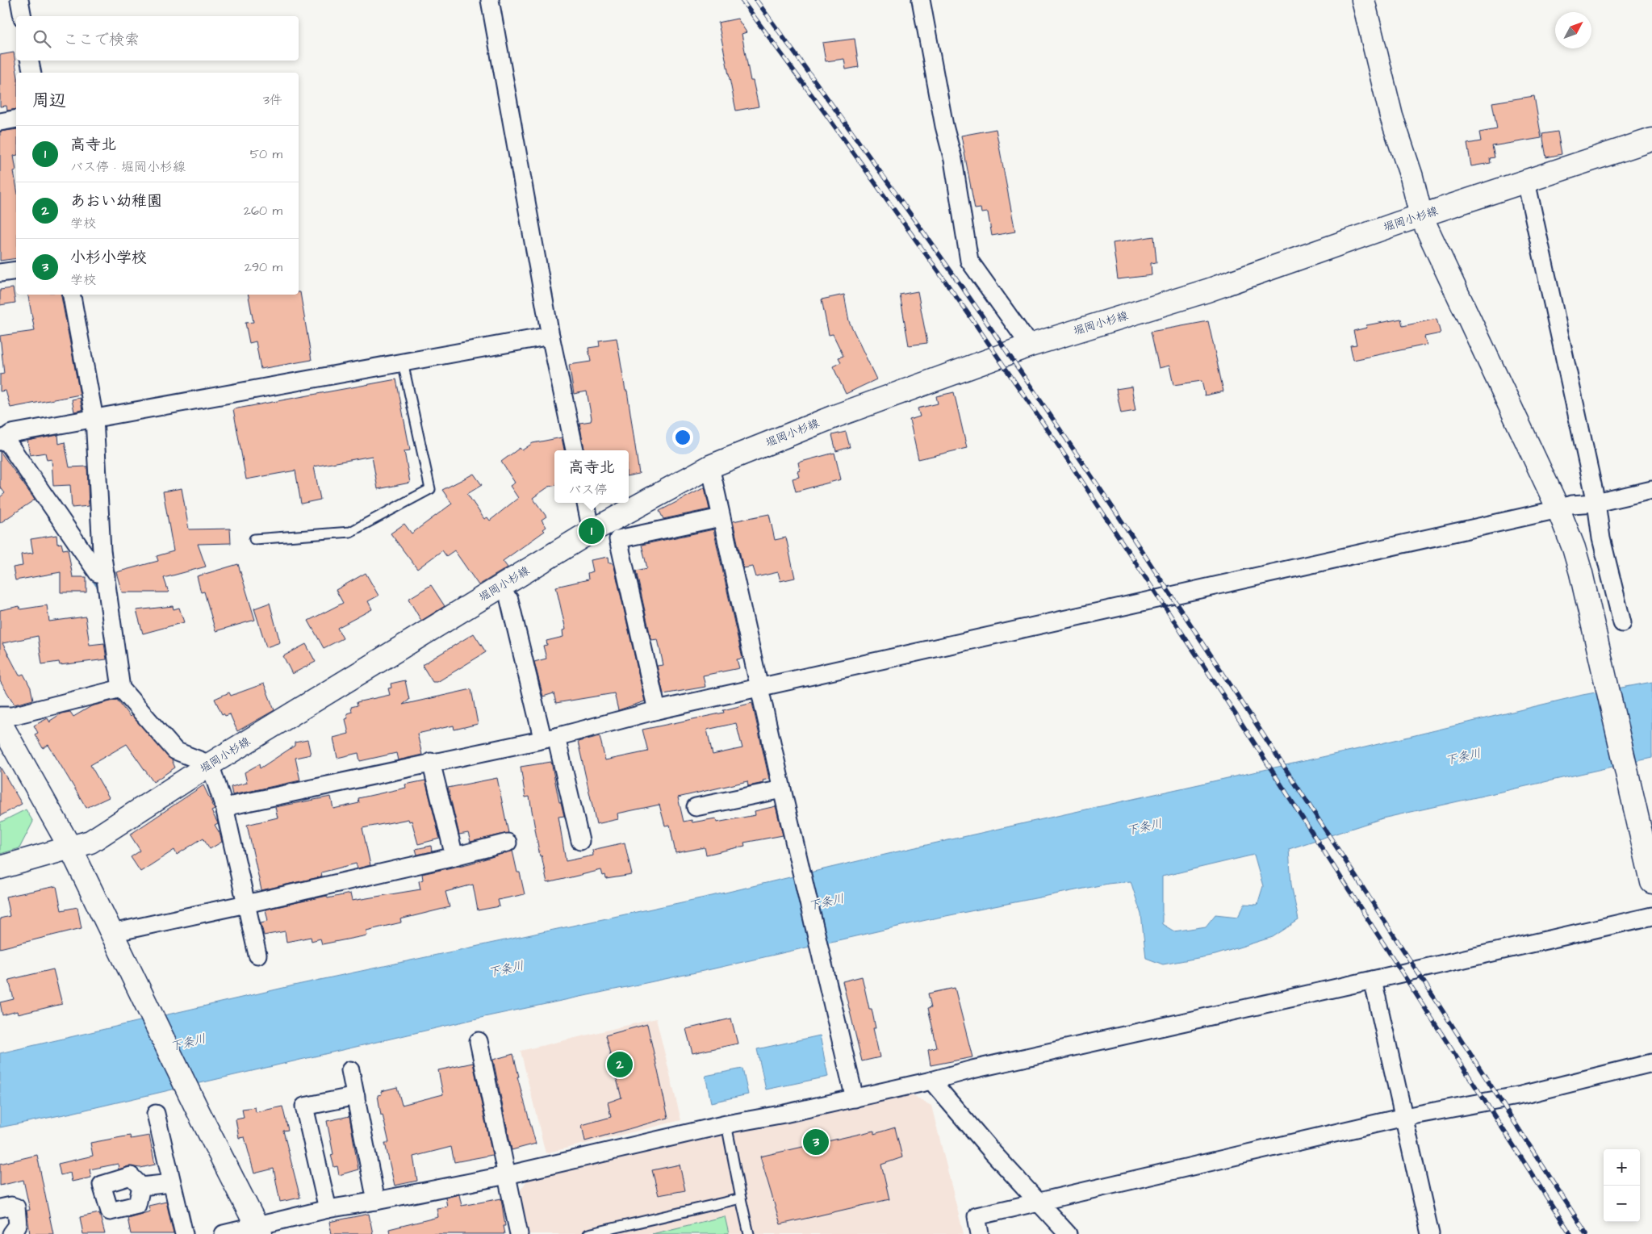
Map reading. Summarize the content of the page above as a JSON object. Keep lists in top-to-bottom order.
{
  "streets": {
    "main road": ["堀岡小杉線"]
  },
  "water": ["下条川"],
  "north": "top right",
  "page": {
    "search": "ここで検索",
    "heading": ["周辺", "3件"],
    "list": [
      {
        "mark": "1",
        "name": "高寺北",
        "note": "バス停 · 堀岡小杉線",
        "value": "50 m"
      },
      {
        "mark": "2",
        "name": "あおい幼稚園",
        "note": "学校",
        "value": "260 m"
      },
      {
        "mark": "3",
        "name": "小杉小学校",
        "note": "学校",
        "value": "290 m"
      }
    ],
    "popup": ["高寺北", "バス停"],
    "pins": ["1", "2", "3"],
    "map_buttons": ["+", "−"]
  }
}
